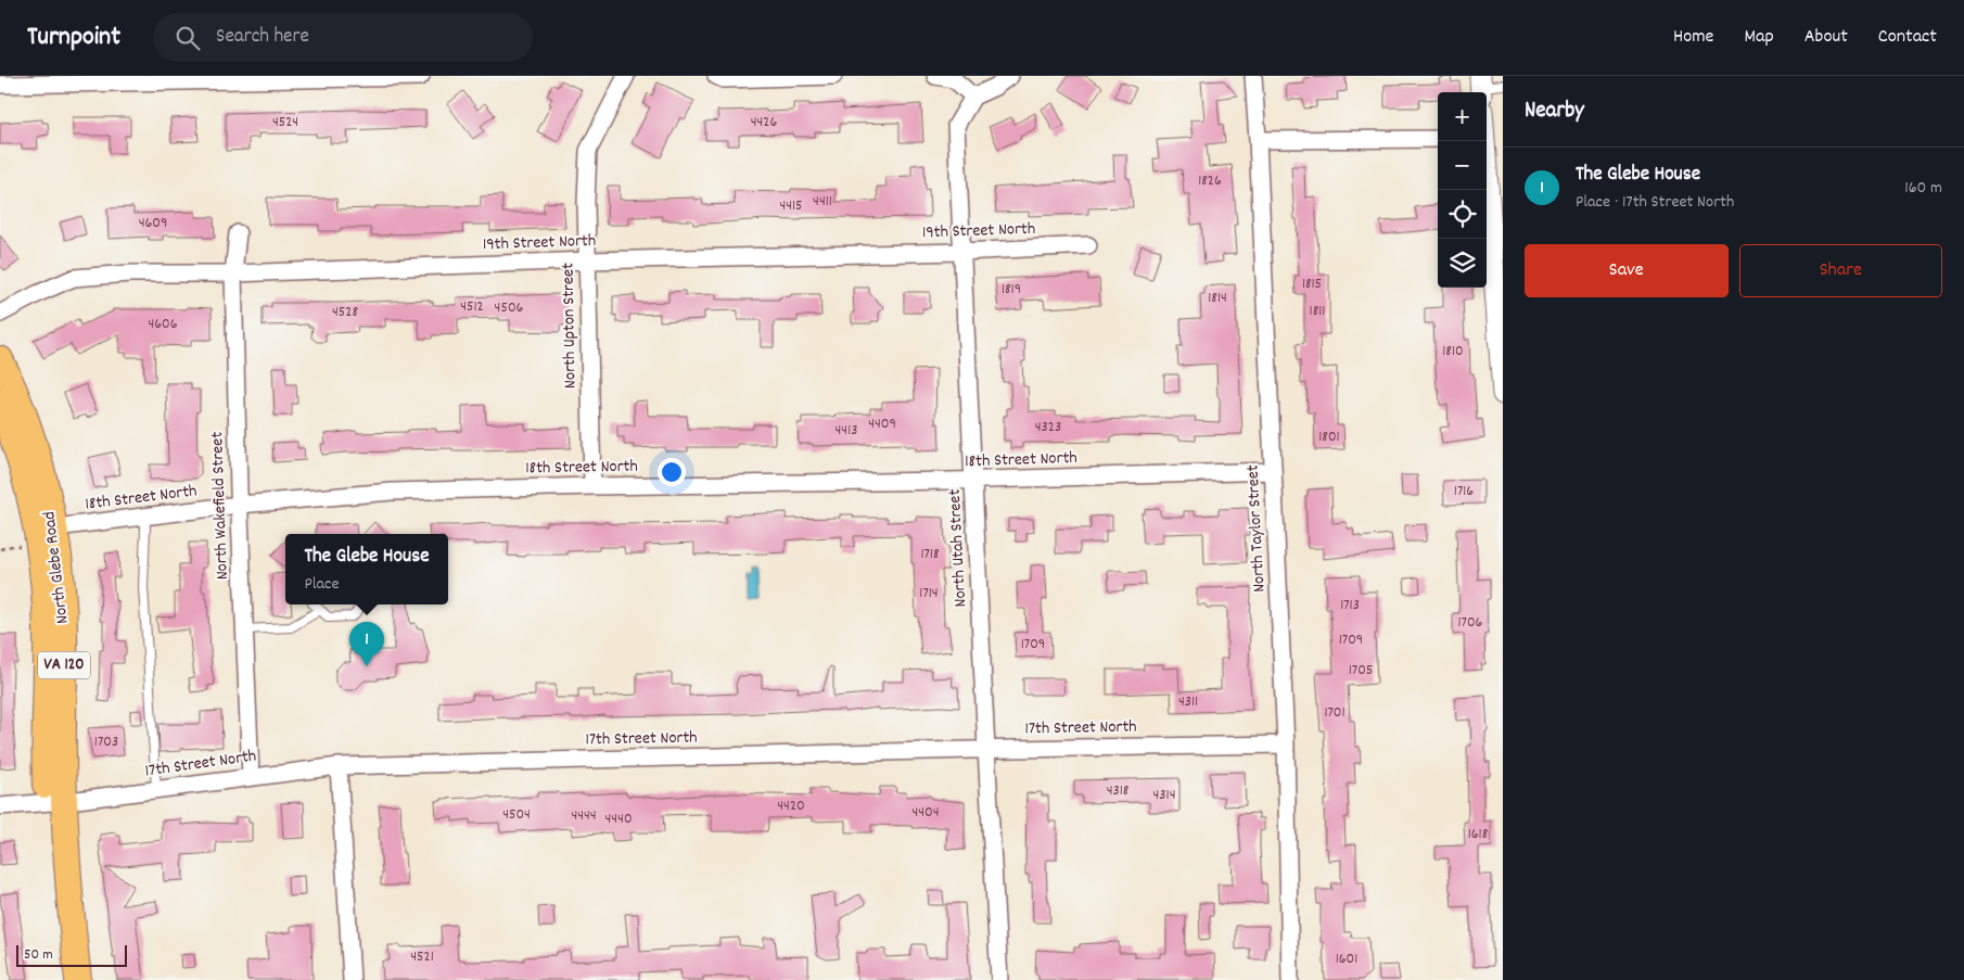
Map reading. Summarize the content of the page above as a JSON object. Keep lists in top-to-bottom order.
{
  "streets": {
    "main road": ["North Glebe Road", "VA 120"],
    "street": [
      "19th Street North",
      "North Upton Street",
      "18th Street North",
      "North Wakefield Street",
      "North Taylor Street",
      "North Utah Street",
      "17th Street North"
    ]
  },
  "crossings": [
    ["19th Street North", "North Upton Street"],
    ["19th Street North", "North Wakefield Street"],
    ["19th Street North", "North Utah Street"],
    ["North Upton Street", "18th Street North"],
    ["18th Street North", "North Wakefield Street"],
    ["18th Street North", "North Taylor Street"],
    ["18th Street North", "North Utah Street"],
    ["18th Street North", "North Glebe Road"],
    ["North Wakefield Street", "17th Street North"],
    ["North Taylor Street", "17th Street North"],
    ["North Utah Street", "17th Street North"],
    ["North Glebe Road", "17th Street North"]
  ],
  "house_numbers": [
    "4524",
    "4426",
    "1826",
    "4411",
    "4415",
    "4609",
    "1815",
    "1819",
    "1814",
    "4512",
    "4506",
    "1811",
    "4528",
    "4606",
    "1810",
    "4409",
    "4323",
    "4413",
    "1801",
    "1716",
    "1718",
    "1714",
    "1713",
    "1706",
    "1709",
    "1709",
    "1705",
    "4311",
    "1701",
    "1703",
    "4318",
    "4314",
    "4420",
    "4404",
    "4504",
    "4444",
    "4440",
    "1618",
    "4521",
    "1601"
  ],
  "scale_bar": "50 m",
  "page": {
    "header": "Turnpoint",
    "search": "Search here",
    "nav": [
      "Home",
      "Map",
      "About",
      "Contact"
    ],
    "heading": "Nearby",
    "map_buttons": ["+", "−"],
    "list": [
      {
        "mark": "1",
        "name": "The Glebe House",
        "note": "Place · 17th Street North",
        "value": "160 m"
      }
    ],
    "buttons": ["Save", "Share"],
    "popup": ["The Glebe House", "Place"],
    "pins": "1",
    "scale": "50 m"
  }
}
